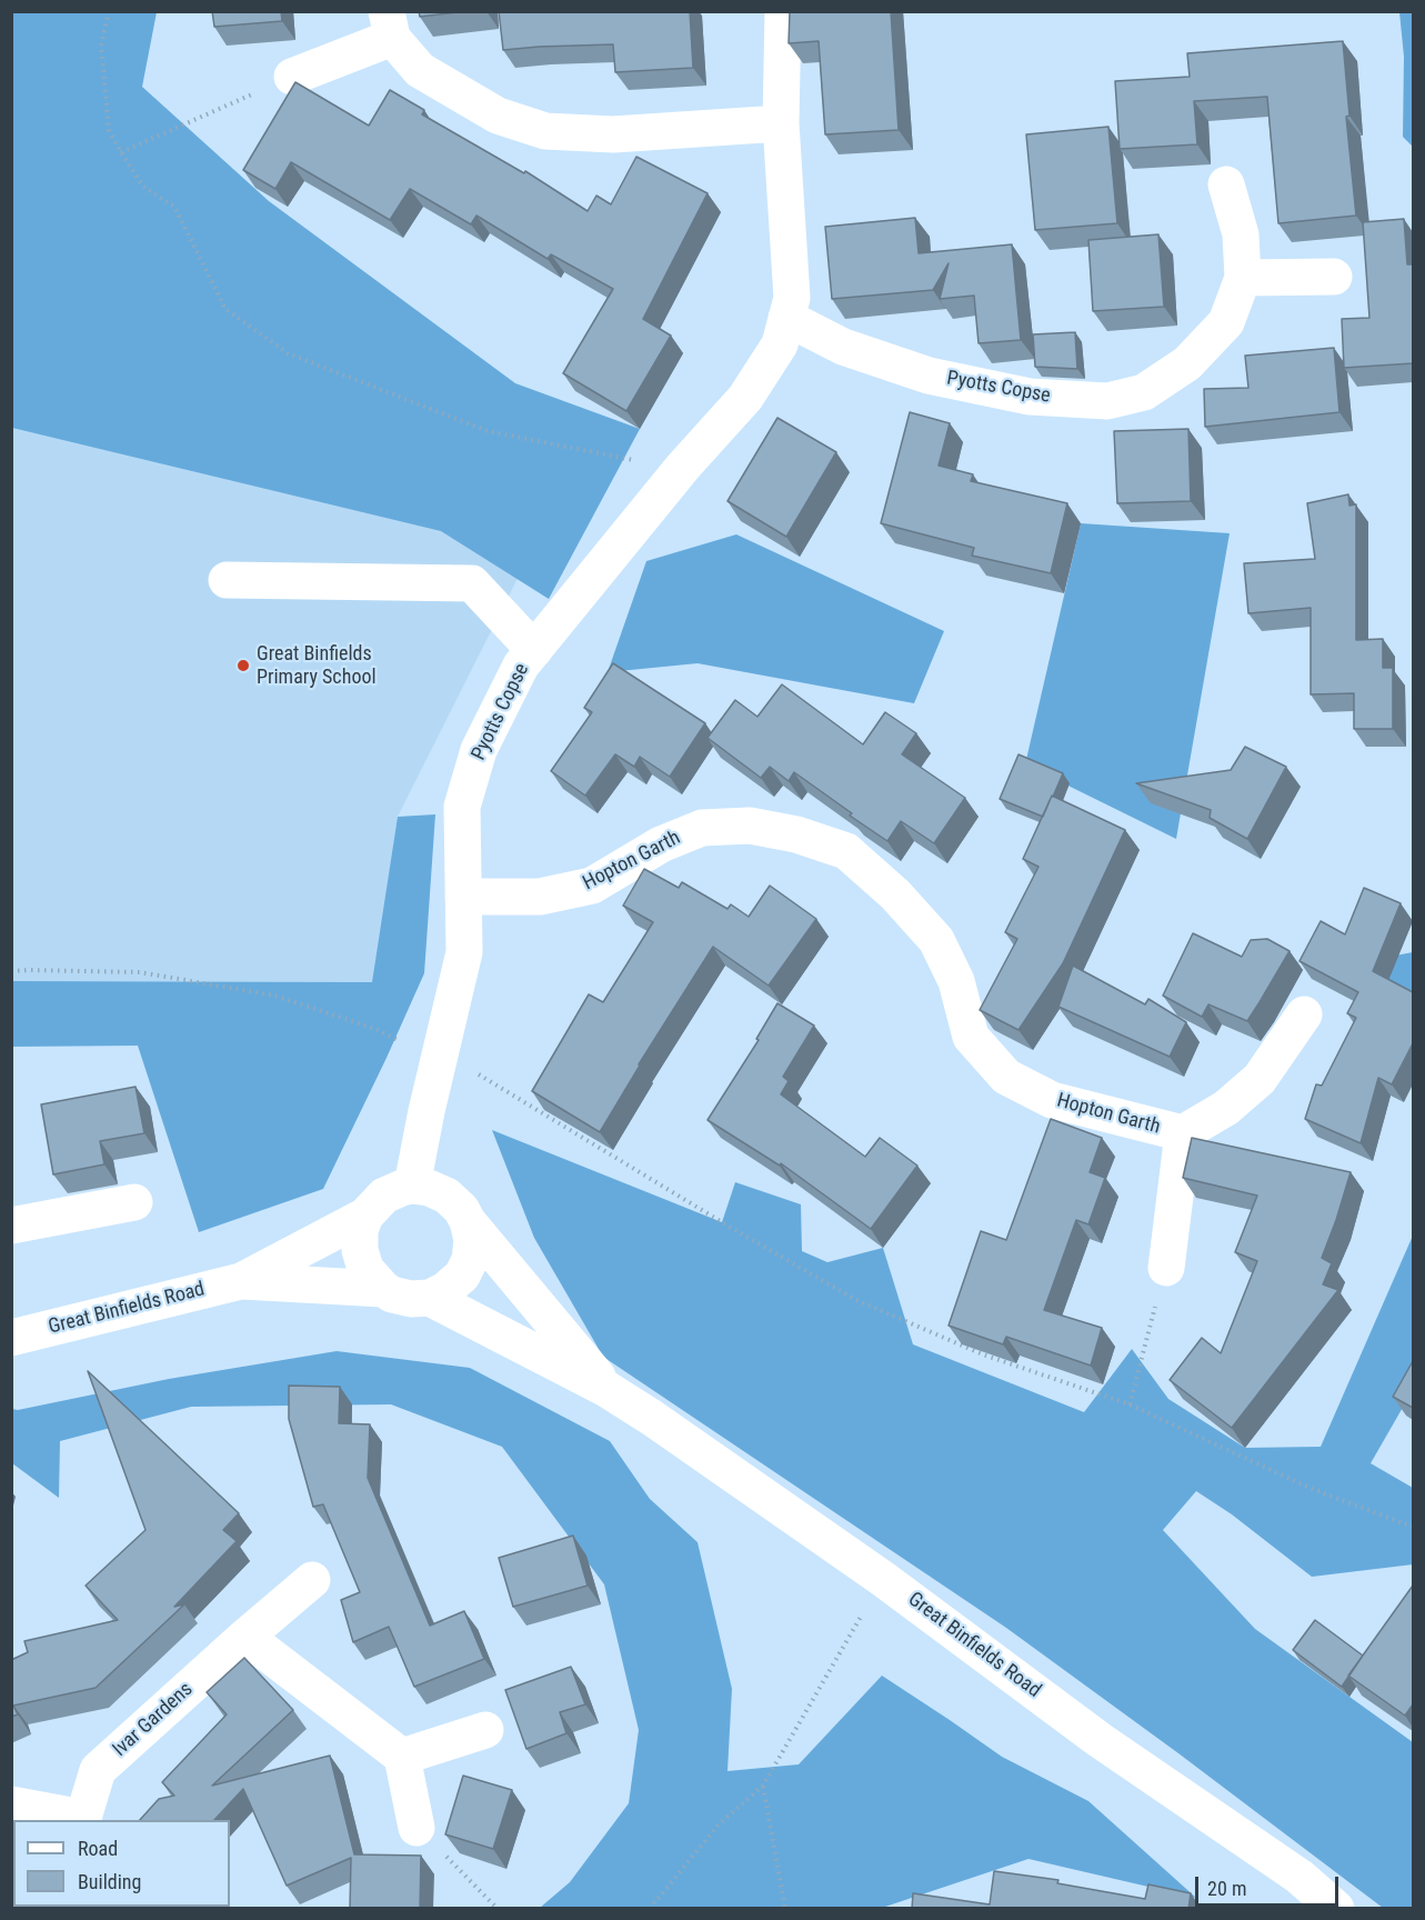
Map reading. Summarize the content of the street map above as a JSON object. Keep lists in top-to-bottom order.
{
  "streets": {
    "street": [
      "Pyotts Copse",
      "Hopton Garth",
      "Great Binfields Road",
      "Ivar Gardens"
    ]
  },
  "crossings": [
    ["Pyotts Copse", "Hopton Garth"],
    ["Pyotts Copse", "Great Binfields Road"]
  ],
  "places": ["Great Binfields Primary School"],
  "legend": ["Road", "Building"],
  "scale_bar": "20 m"
}
